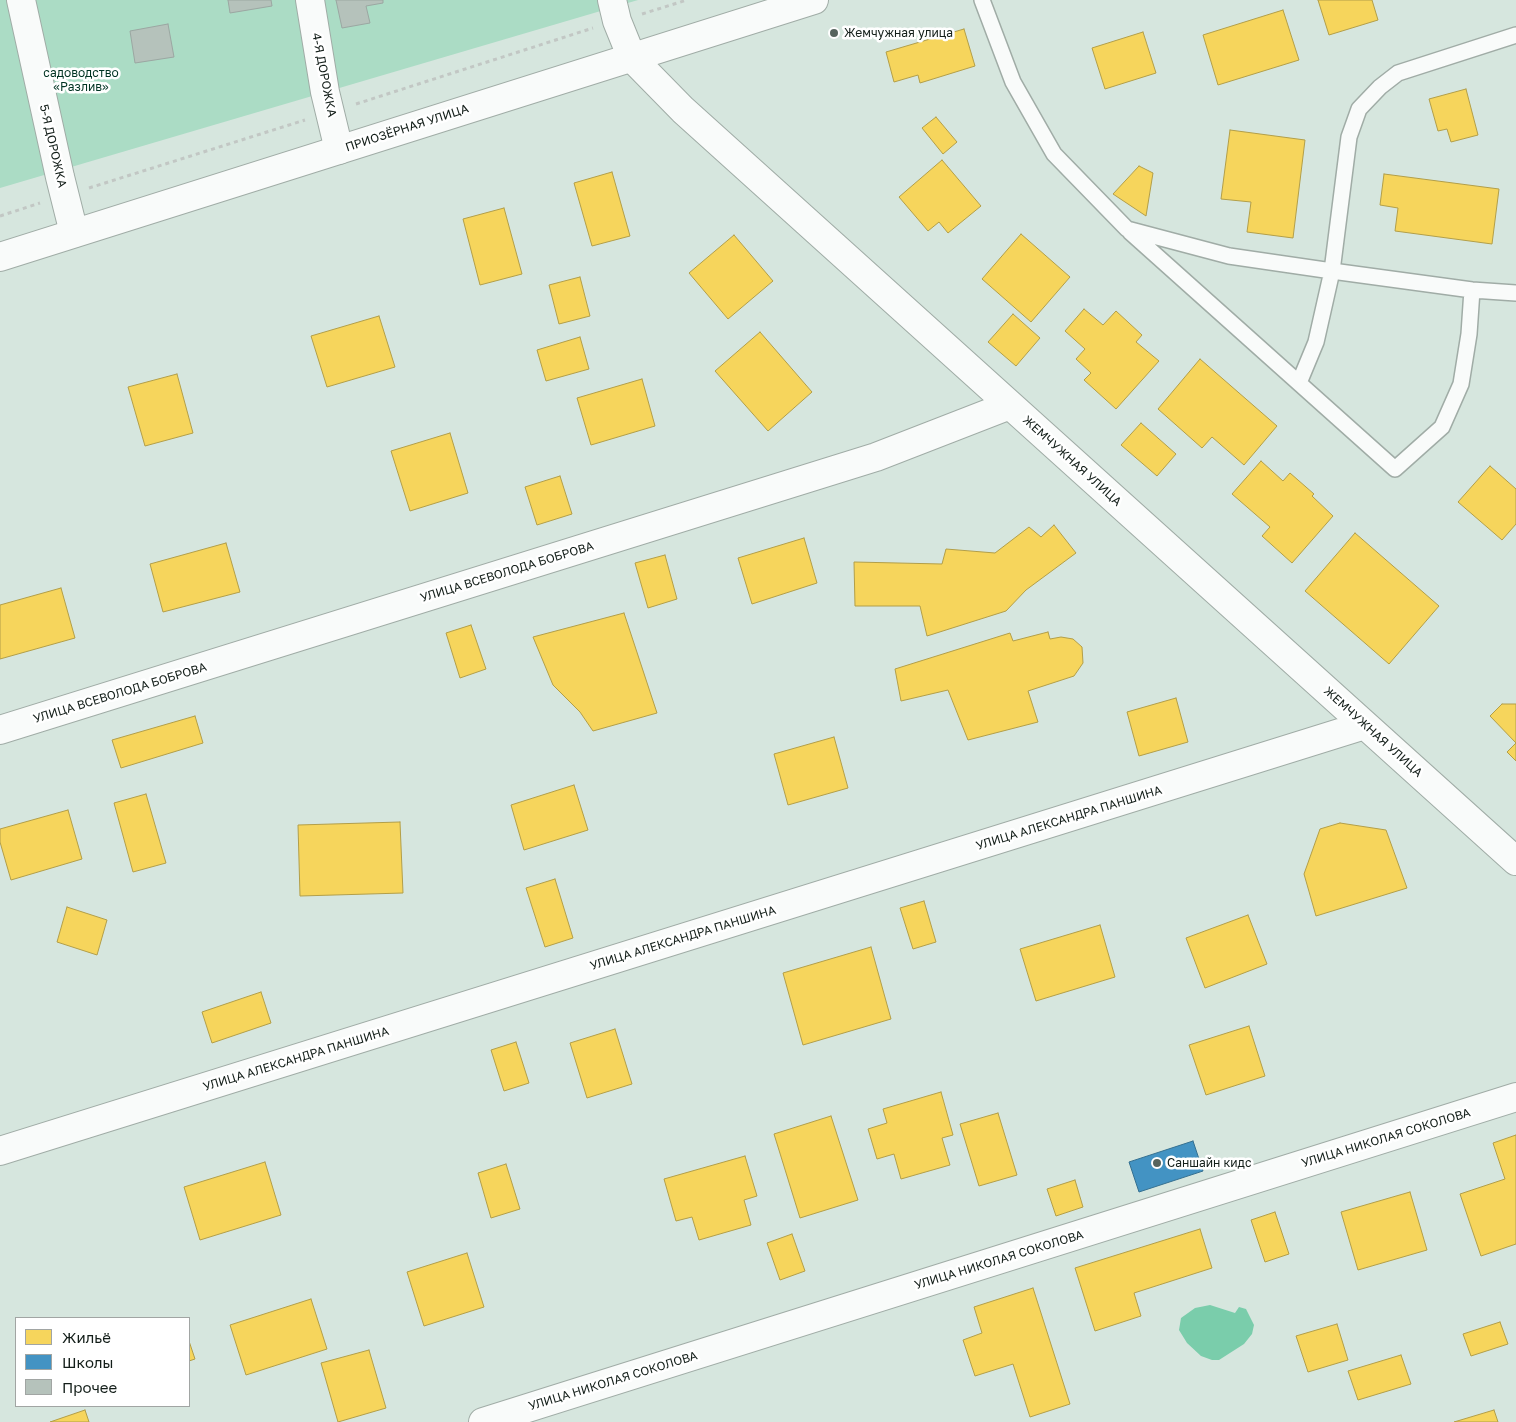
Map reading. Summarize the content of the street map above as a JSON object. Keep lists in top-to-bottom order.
{
  "streets": {
    "street": [
      "4-Я ДОРОЖКА",
      "ПРИОЗЁРНАЯ УЛИЦА",
      "5-Я ДОРОЖКА",
      "ЖЕМЧУЖНАЯ УЛИЦА",
      "УЛИЦА ВСЕВОЛОДА БОБРОВА",
      "УЛИЦА АЛЕКСАНДРА ПАНШИНА",
      "УЛИЦА НИКОЛАЯ СОКОЛОВА"
    ]
  },
  "crossings": [
    ["4-Я ДОРОЖКА", "ПРИОЗЁРНАЯ УЛИЦА"],
    ["ПРИОЗЁРНАЯ УЛИЦА", "5-Я ДОРОЖКА"],
    ["ПРИОЗЁРНАЯ УЛИЦА", "ЖЕМЧУЖНАЯ УЛИЦА"],
    ["ЖЕМЧУЖНАЯ УЛИЦА", "УЛИЦА ВСЕВОЛОДА БОБРОВА"],
    ["ЖЕМЧУЖНАЯ УЛИЦА", "УЛИЦА АЛЕКСАНДРА ПАНШИНА"]
  ],
  "parks": ["садоводство «Разлив»"],
  "places": ["Жемчужная улица", "Саншайн кидс"],
  "legend": ["Жильё", "Школы", "Прочее"]
}
